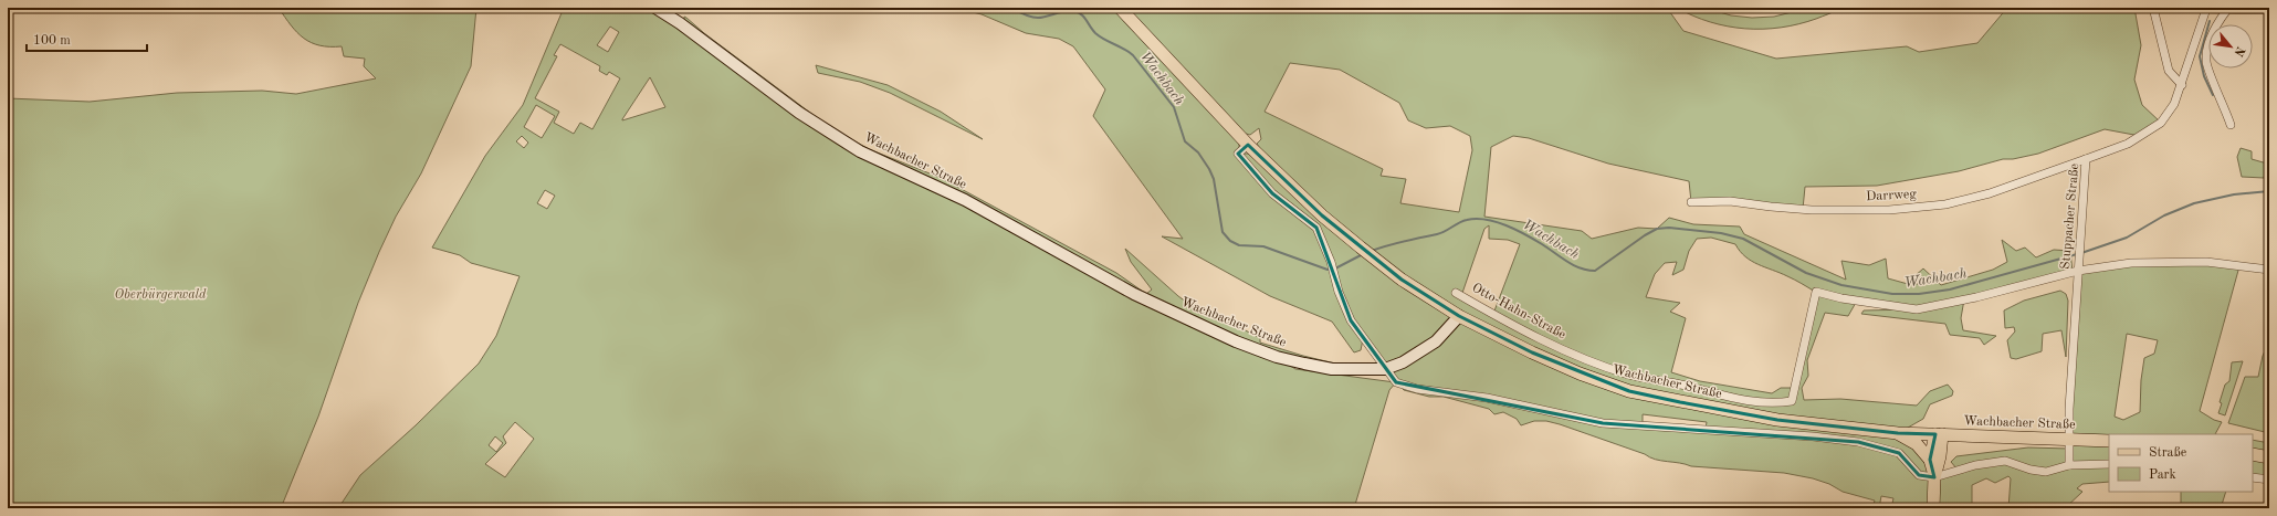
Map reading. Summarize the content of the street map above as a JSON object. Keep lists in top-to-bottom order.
{
  "streets": {
    "main road": ["Wachbacher Straße"],
    "street": ["Darrweg", "Stuppacher Straße", "Otto-Hahn-Straße"]
  },
  "crossings": [
    ["Wachbacher Straße", "Stuppacher Straße"],
    ["Darrweg", "Stuppacher Straße"],
    ["Stuppacher Straße", "Otto-Hahn-Straße"]
  ],
  "water": ["Wachbach"],
  "parks": ["Oberbürgerwald"],
  "legend": ["Straße", "Park"],
  "scale_bar": "100 m",
  "north": "bottom right"
}
